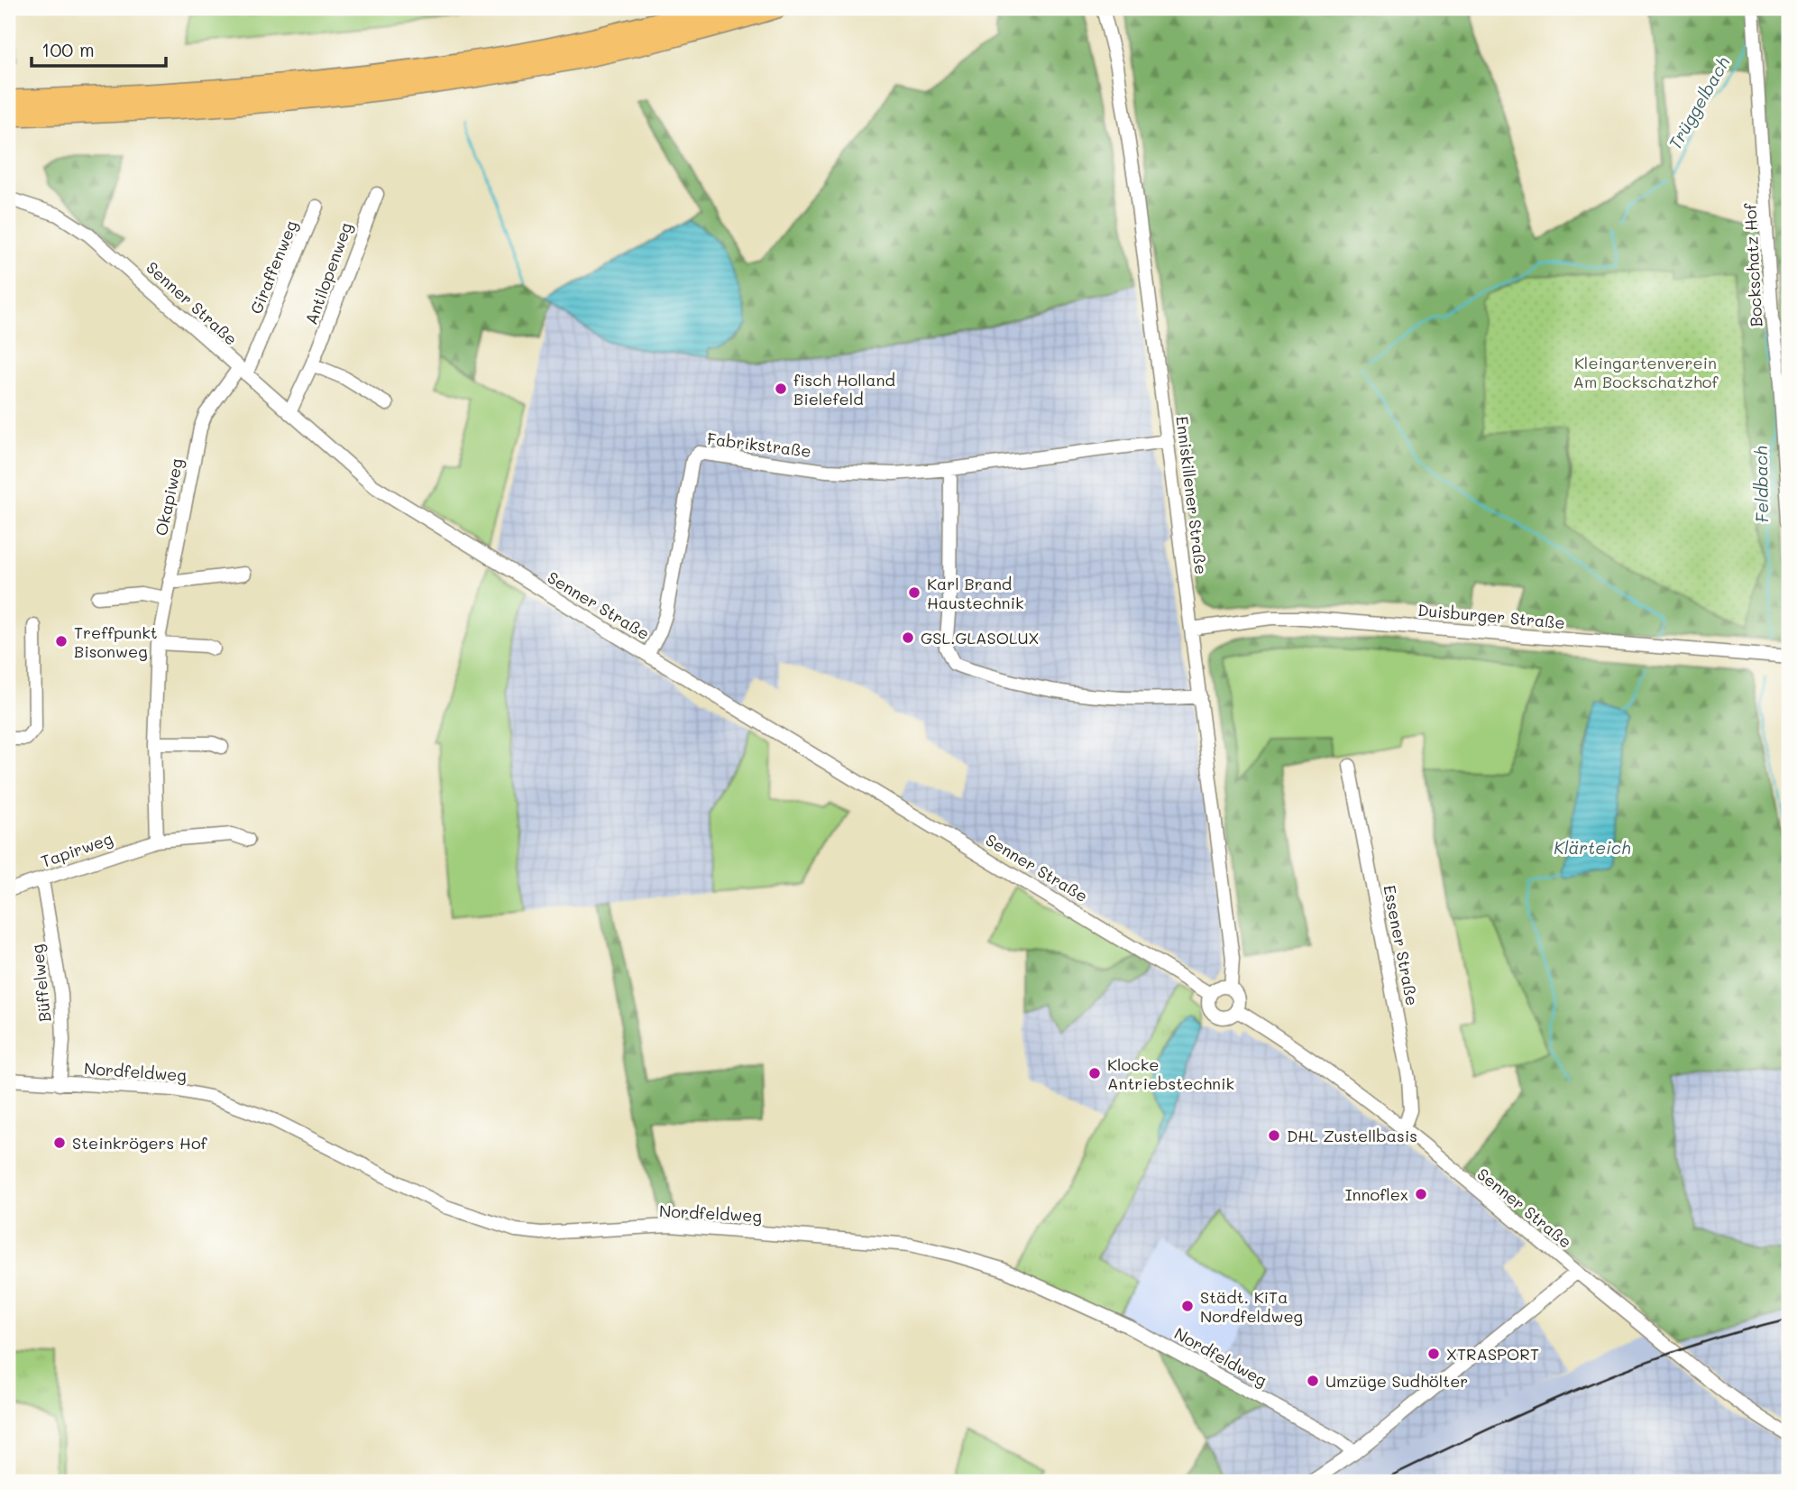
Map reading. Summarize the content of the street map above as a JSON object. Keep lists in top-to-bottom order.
{
  "streets": {
    "street": [
      "Bockschatz Hof",
      "Giraffenweg",
      "Antilopenweg",
      "Senner Straße",
      "Fabrikstraße",
      "Enniskillener Straße",
      "Okapiweg",
      "Duisburger Straße",
      "Tapirweg",
      "Essener Straße",
      "Büffelweg",
      "Nordfeldweg"
    ]
  },
  "crossings": [
    ["Giraffenweg", "Senner Straße"],
    ["Giraffenweg", "Okapiweg"],
    ["Antilopenweg", "Senner Straße"],
    ["Senner Straße", "Fabrikstraße"],
    ["Senner Straße", "Enniskillener Straße"],
    ["Senner Straße", "Okapiweg"],
    ["Senner Straße", "Essener Straße"],
    ["Fabrikstraße", "Enniskillener Straße"],
    ["Enniskillener Straße", "Duisburger Straße"],
    ["Okapiweg", "Tapirweg"],
    ["Tapirweg", "Büffelweg"],
    ["Büffelweg", "Nordfeldweg"]
  ],
  "water": ["Trüggelbach", "Feldbach", "Klärteich"],
  "parks": ["Kleingartenverein Am Bockschatzhof"],
  "places": [
    "fisch Holland Bielefeld",
    "Karl Brand Haustechnik",
    "GSL.GLASOLUX",
    "Treffpunkt Bisonweg",
    "Klocke Antriebstechnik",
    "DHL Zustellbasis",
    "Steinkrögers Hof",
    "Innoflex",
    "Städt. KiTa Nordfeldweg",
    "XTRASPORT",
    "Umzüge Sudhölter"
  ],
  "scale_bar": "100 m"
}
